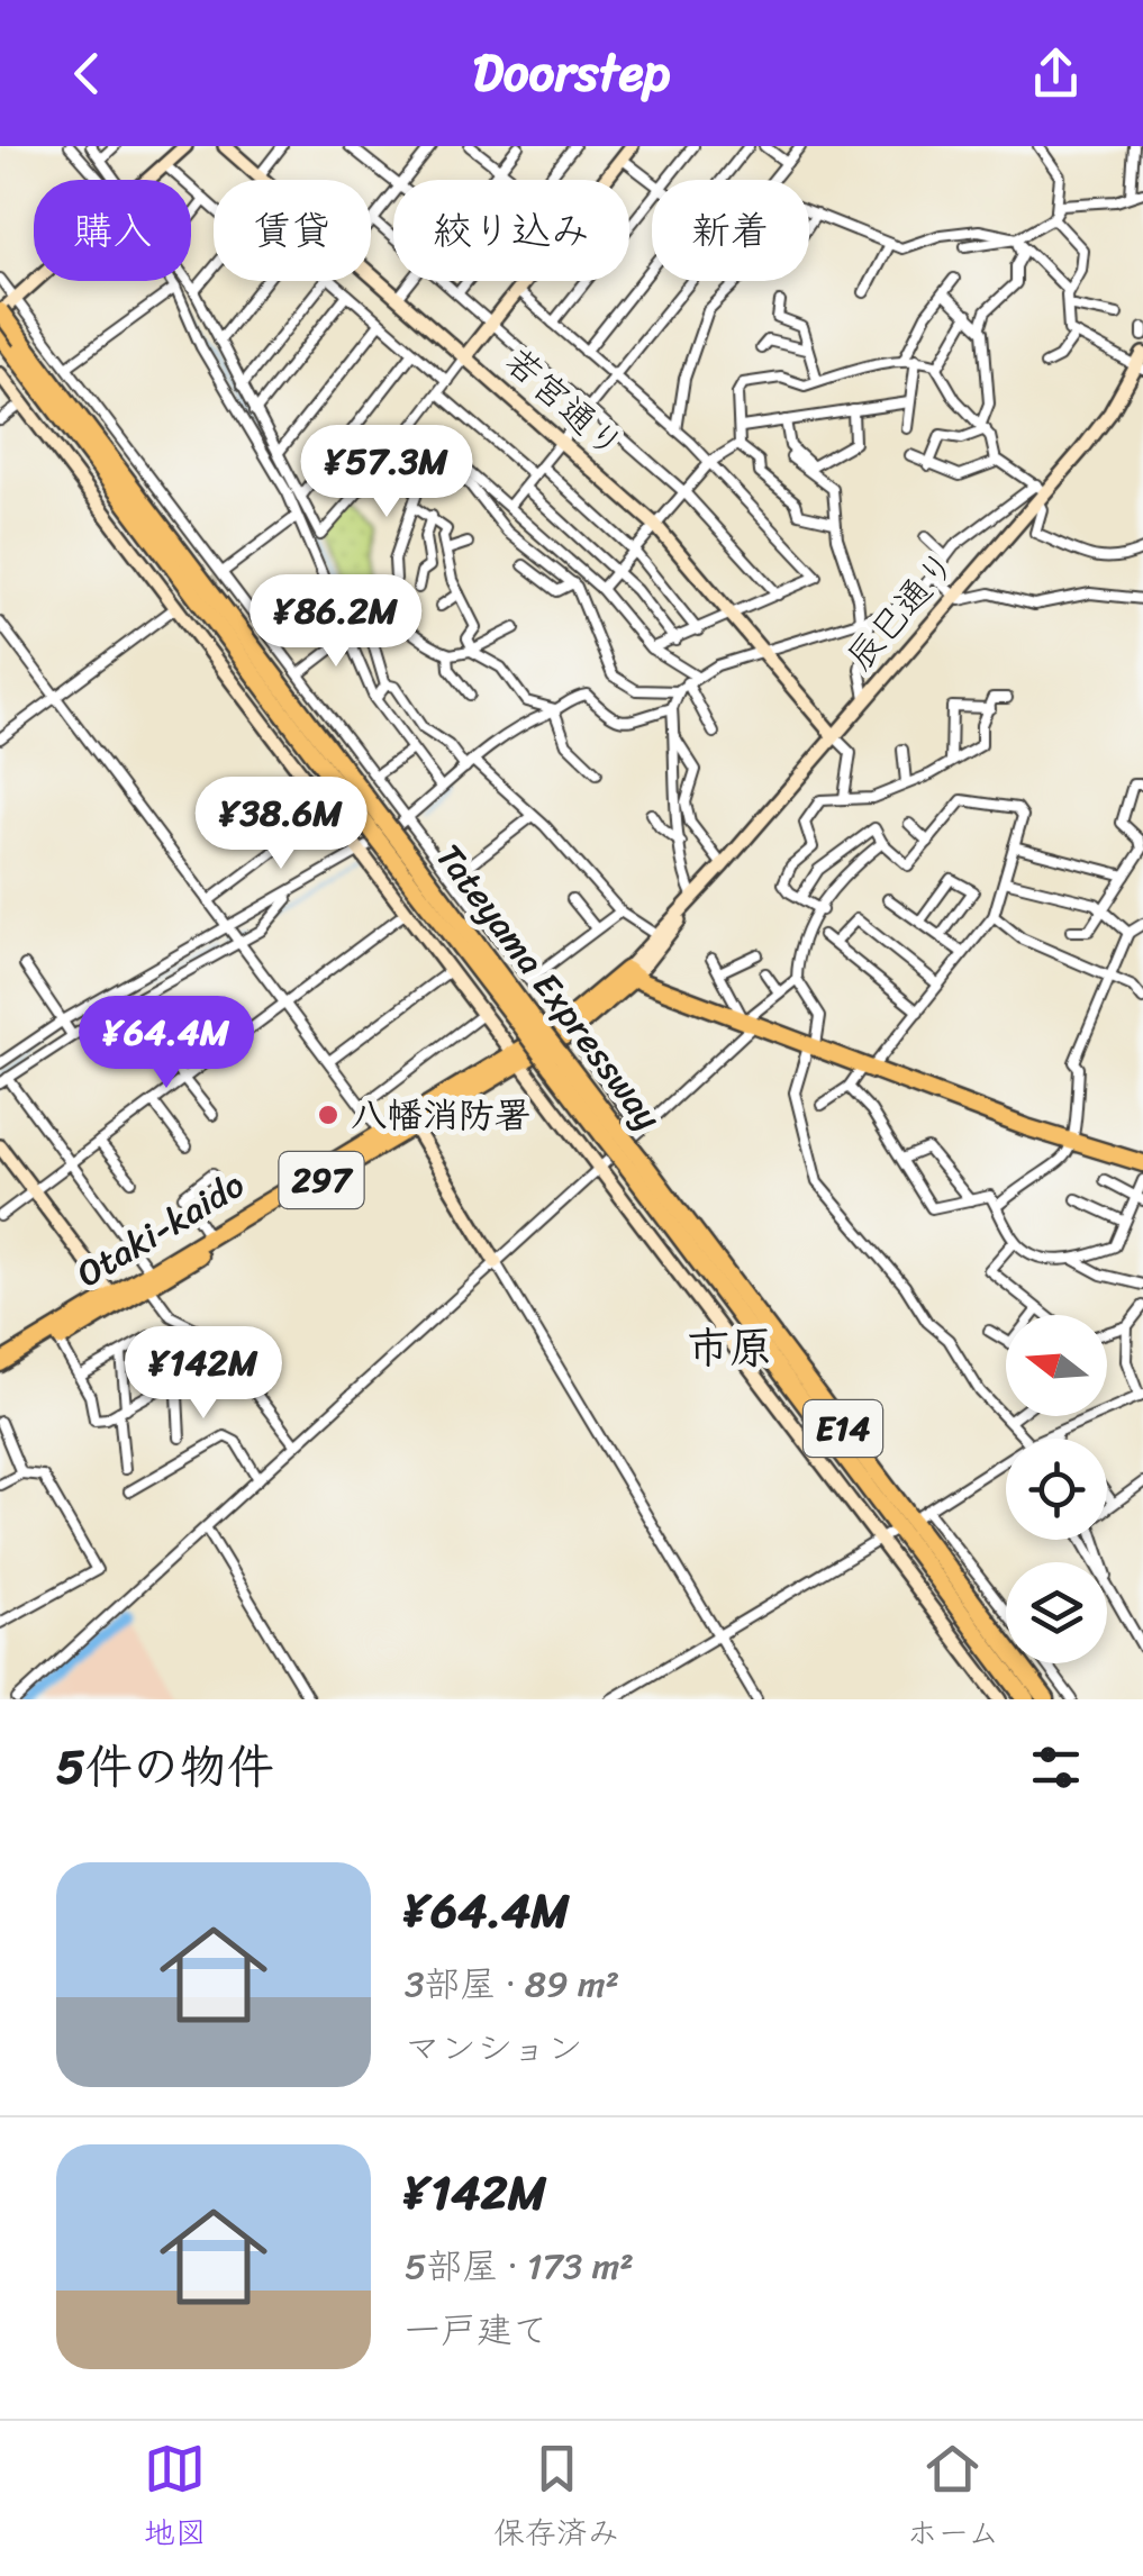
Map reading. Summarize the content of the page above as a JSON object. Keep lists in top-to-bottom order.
{
  "streets": {
    "highway": [
      "Tateyama Expressway",
      "297",
      "Otaki-kaido",
      "E14"
    ],
    "street": ["若宮通り", "辰巳通り"]
  },
  "crossings": [
    ["若宮通り", "辰巳通り"],
    ["辰巳通り", "Otaki-kaido"]
  ],
  "districts": ["市原"],
  "places": ["八幡消防署"],
  "north": "left",
  "page": {
    "header": "Doorstep",
    "chip": [
      "購入",
      "賃貸",
      "絞り込み",
      "新着"
    ],
    "price": [
      "¥57.3M",
      "¥86.2M",
      "¥38.6M",
      "¥64.4M",
      "¥142M"
    ],
    "heading": "5件の物件",
    "list": [
      {
        "name": "¥64.4M",
        "note": "3部屋 · 89 m² · マンション"
      },
      {
        "name": "¥142M",
        "note": "5部屋 · 173 m² · 一戸建て"
      }
    ],
    "tabs": ["地図", "保存済み", "ホーム"]
  }
}
